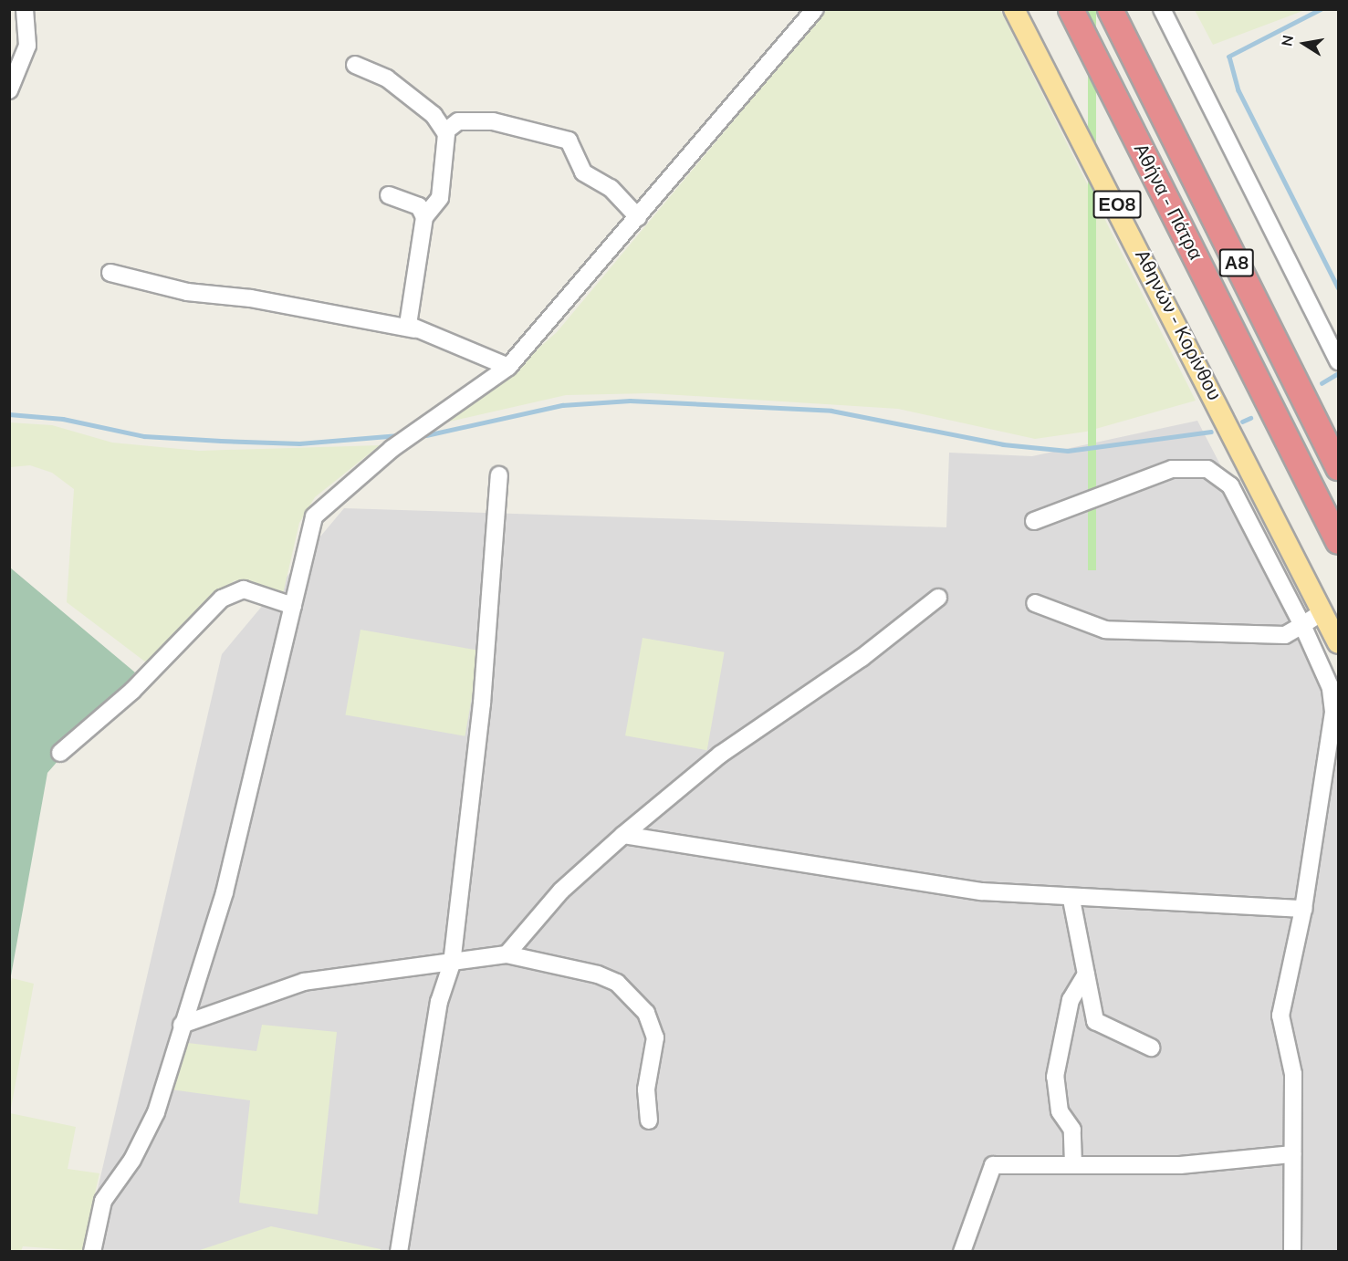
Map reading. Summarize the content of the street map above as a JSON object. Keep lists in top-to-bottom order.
{
  "streets": {
    "highway": ["Αθήνα - Πάτρα", "Α8"],
    "main road": ["ΕΟ8", "Αθηνών - Κορίνθου"]
  },
  "north": "left"
}
